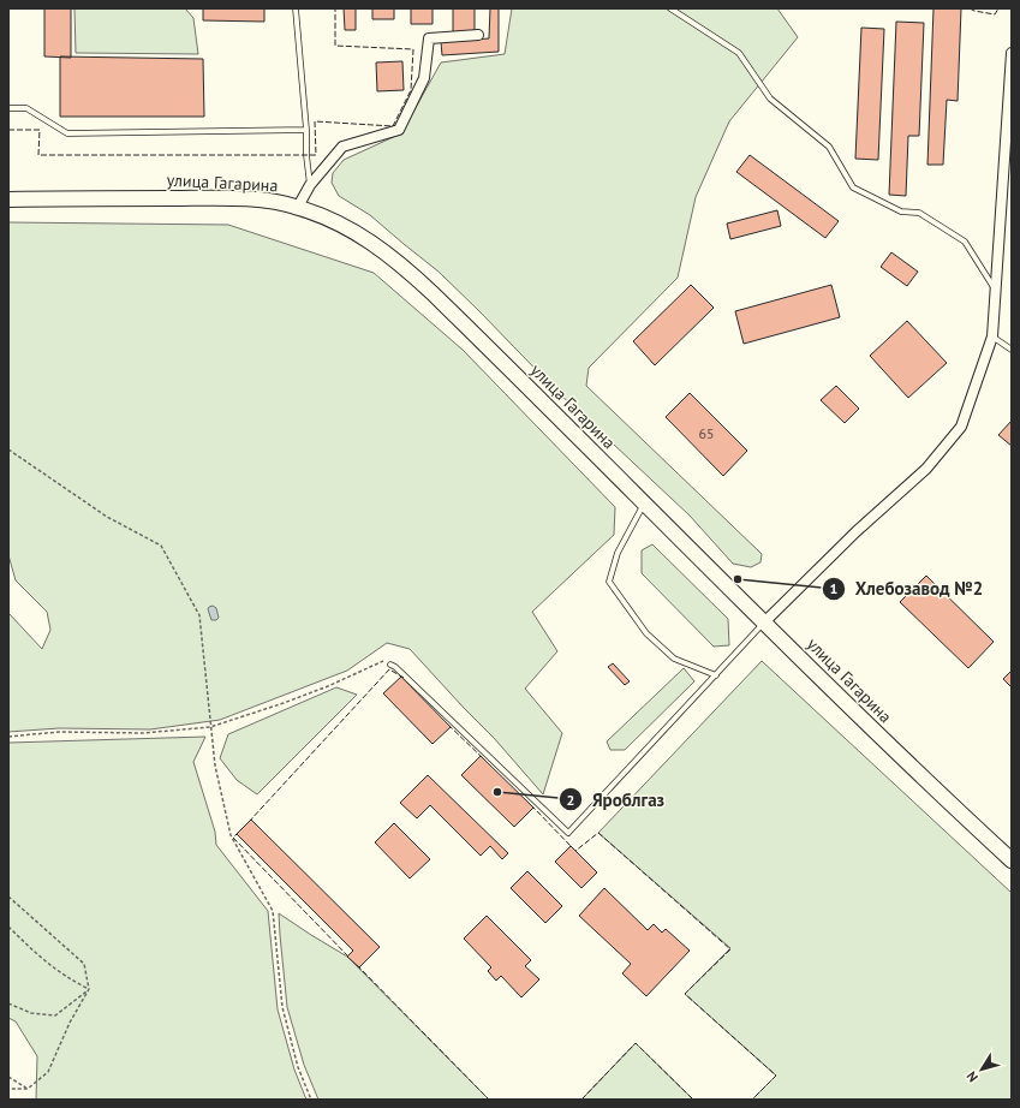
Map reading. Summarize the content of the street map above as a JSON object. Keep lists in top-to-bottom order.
{
  "streets": {
    "main road": ["улица Гагарина"]
  },
  "places": ["Хлебозавод №2", "Яроблгаз"],
  "house_numbers": ["65"],
  "north": "bottom left"
}
